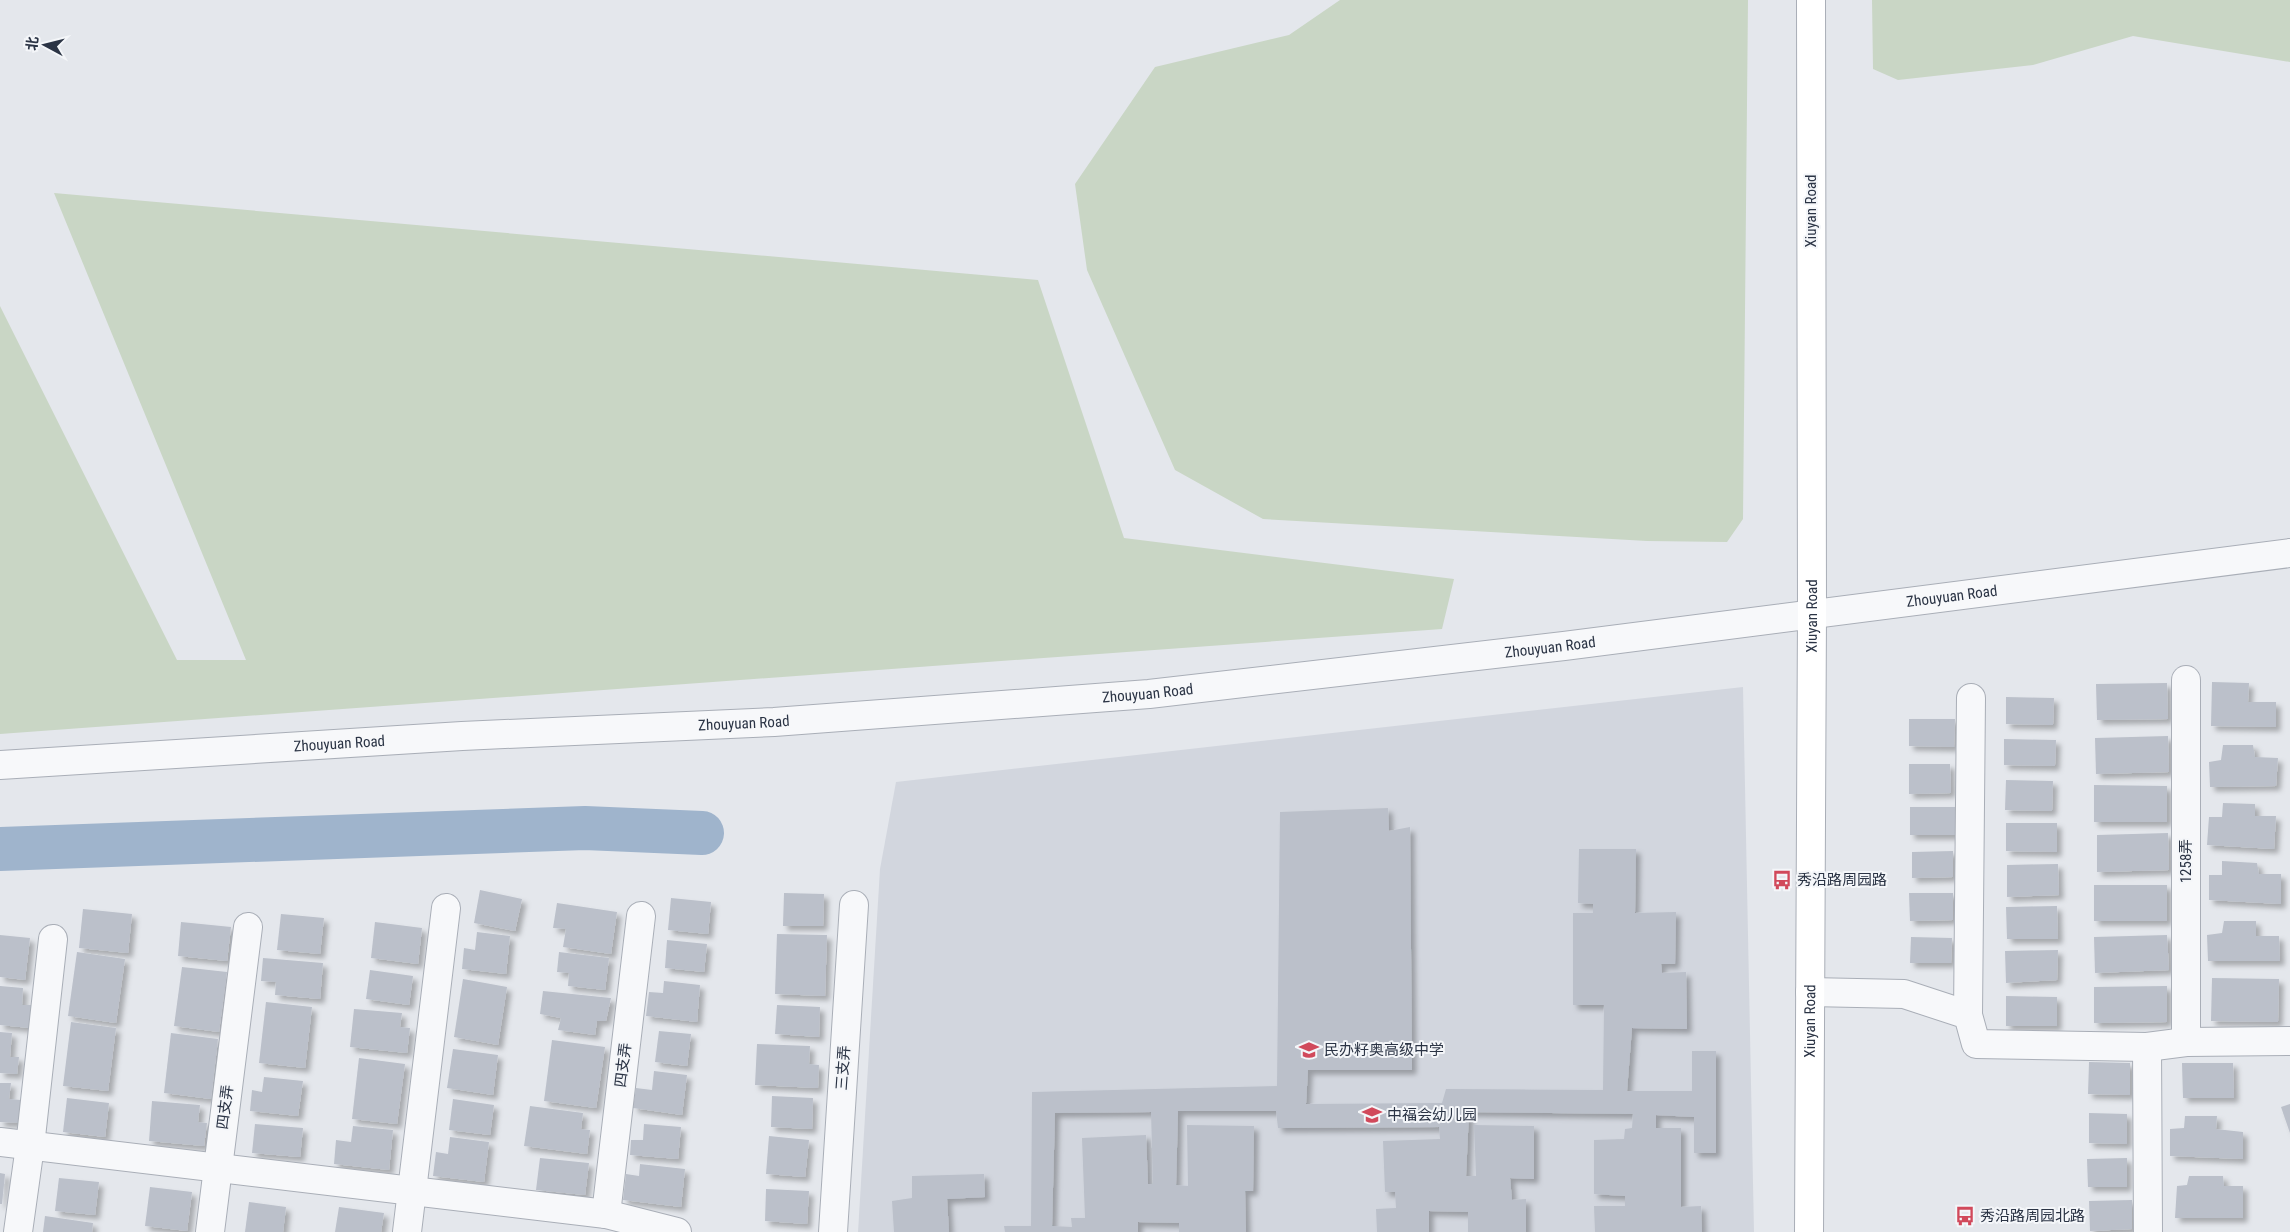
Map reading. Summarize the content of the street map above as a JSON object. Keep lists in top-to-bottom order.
{
  "streets": {
    "main road": ["Xiuyan Road"],
    "street": [
      "Zhouyuan Road",
      "1258弄",
      "四支弄",
      "三支弄"
    ]
  },
  "crossings": [
    ["Xiuyan Road", "Zhouyuan Road"]
  ],
  "places": {
    "bus stop": ["秀沿路周园路", "秀沿路周园北路"],
    "school or university": ["民办籽奥高级中学", "中福会幼儿园"]
  },
  "north": "left"
}
